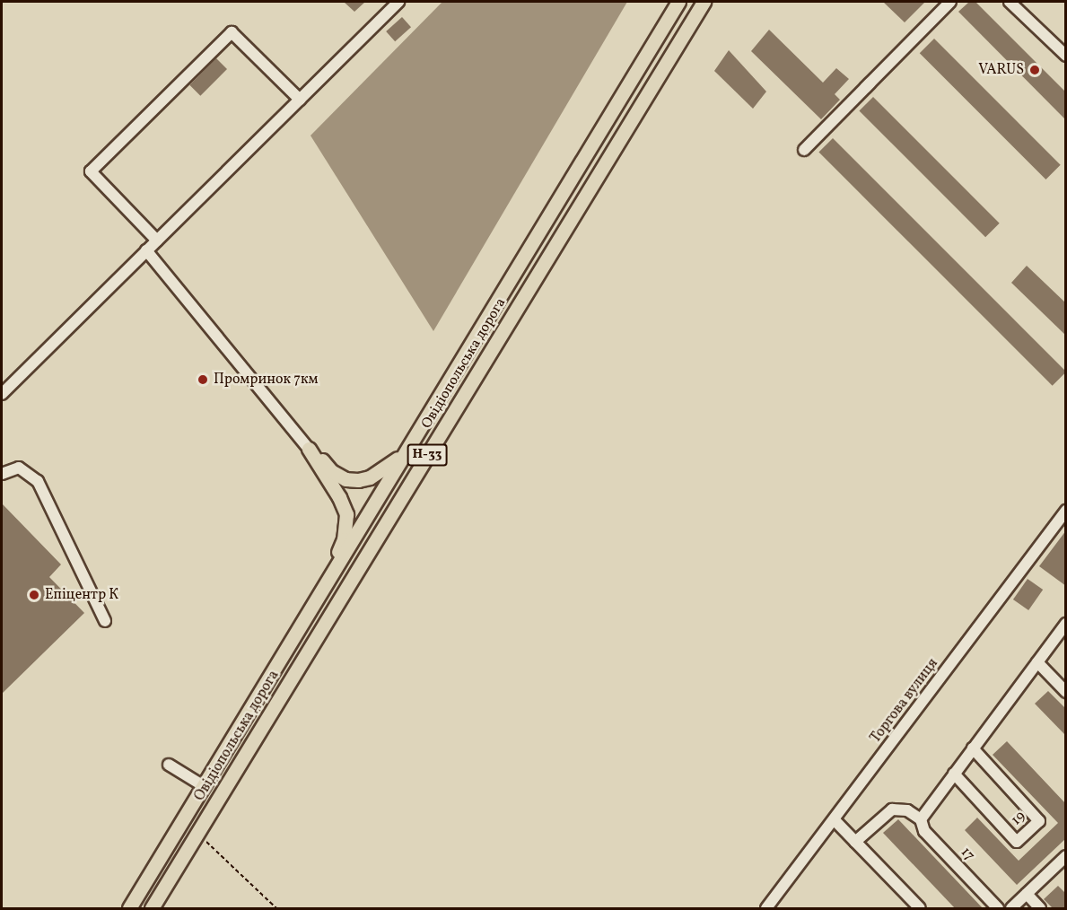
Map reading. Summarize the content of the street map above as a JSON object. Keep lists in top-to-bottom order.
{
  "streets": {
    "main road": ["Овідіопольська дорога", "Н-33"],
    "street": ["Торгова вулиця", "19", "17"]
  },
  "places": ["VARUS", "Промринок 7км", "Епіцентр К"]
}
